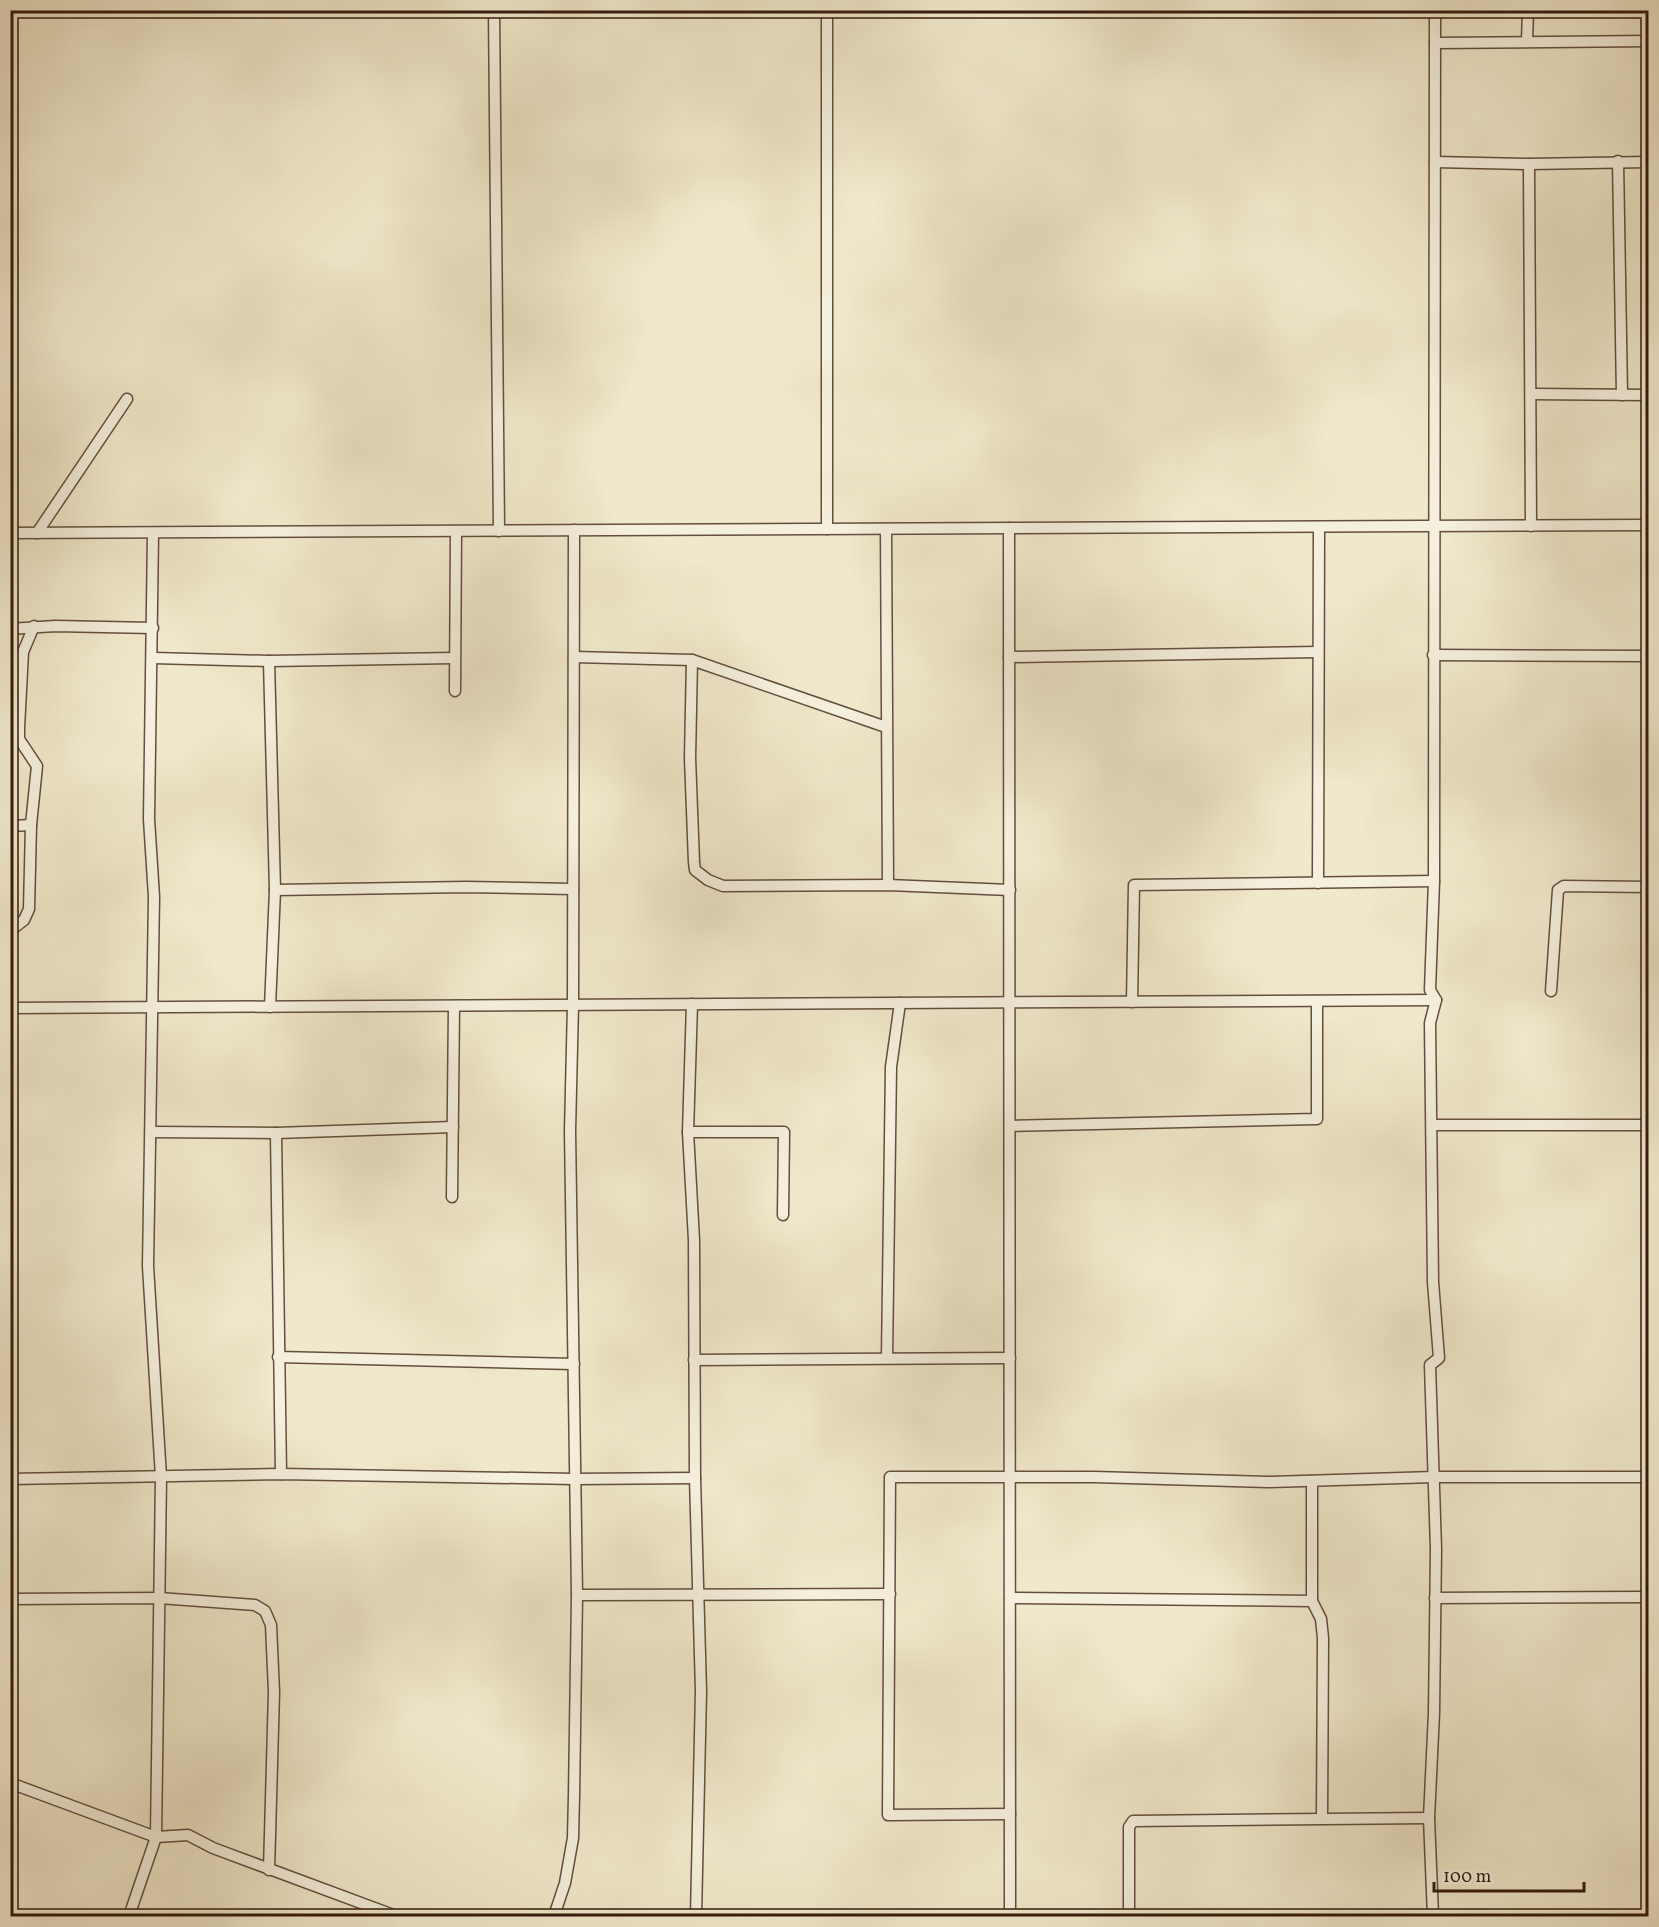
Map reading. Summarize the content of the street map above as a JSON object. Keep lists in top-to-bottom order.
{
  "scale_bar": "100 m"
}
